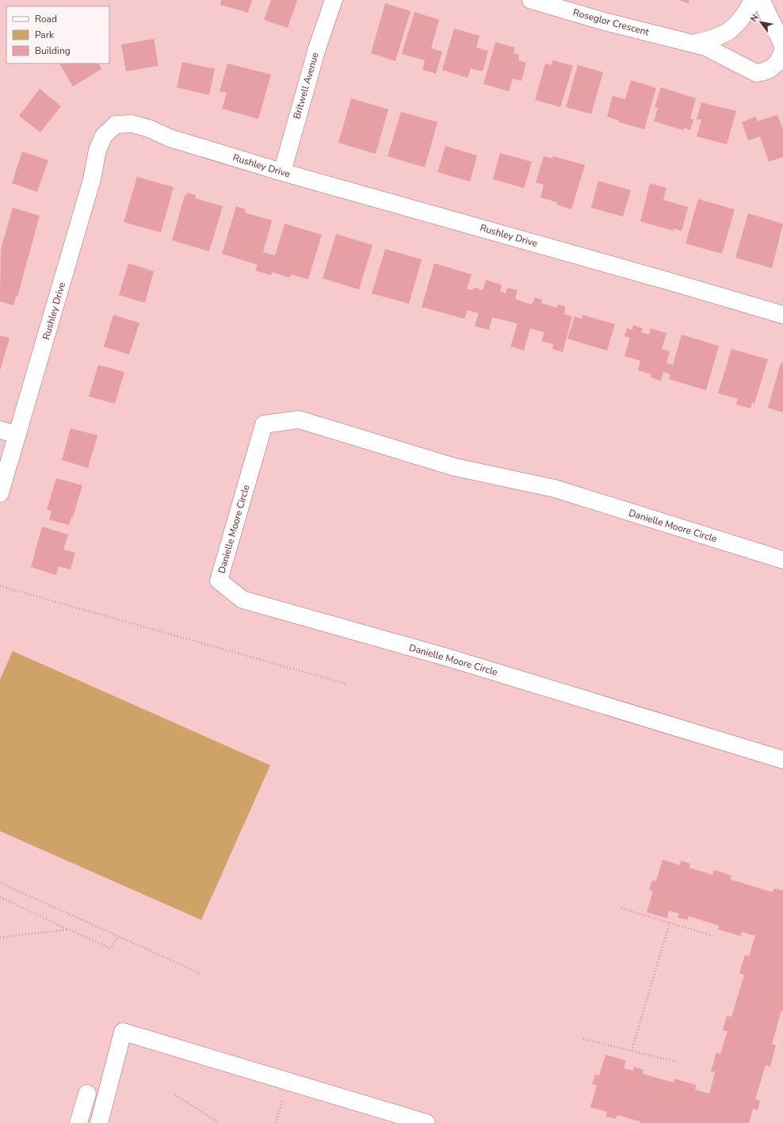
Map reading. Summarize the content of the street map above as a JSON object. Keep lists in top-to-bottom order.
{
  "streets": {
    "street": [
      "Roseglor Crescent",
      "Britwell Avenue",
      "Rushley Drive",
      "Danielle Moore Circle"
    ]
  },
  "crossings": [
    ["Britwell Avenue", "Rushley Drive"]
  ],
  "legend": ["Road", "Park", "Building"],
  "north": "top left"
}
